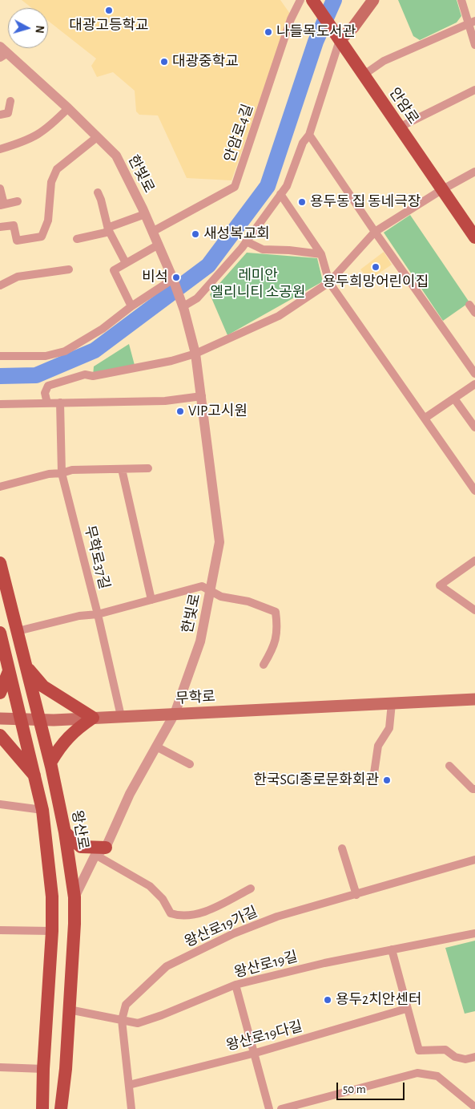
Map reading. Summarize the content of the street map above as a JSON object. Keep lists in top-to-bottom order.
{
  "streets": {
    "main road": ["안암로", "무학로", "왕산로"],
    "street": [
      "안암로4길",
      "한빛로",
      "무학로37길",
      "왕산로19가길",
      "왕산로19길",
      "왕산로19다길"
    ]
  },
  "crossings": [
    ["안암로4길", "한빛로"],
    ["한빛로", "무학로"],
    ["한빛로", "왕산로"],
    ["무학로37길", "무학로"],
    ["무학로", "왕산로"],
    ["왕산로", "왕산로19길"],
    ["왕산로19가길", "왕산로19길"]
  ],
  "parks": ["레미안 엘리니티 소공원"],
  "places": [
    "대광고등학교",
    "나들목도서관",
    "대광중학교",
    "용두동 집 동네극장",
    "새성복교회",
    "용두희망어린이집",
    "비석",
    "VIP고시원",
    "한국SGI종로문화회관",
    "용두2치안센터"
  ],
  "scale_bar": "50 m",
  "north": "right"
}
